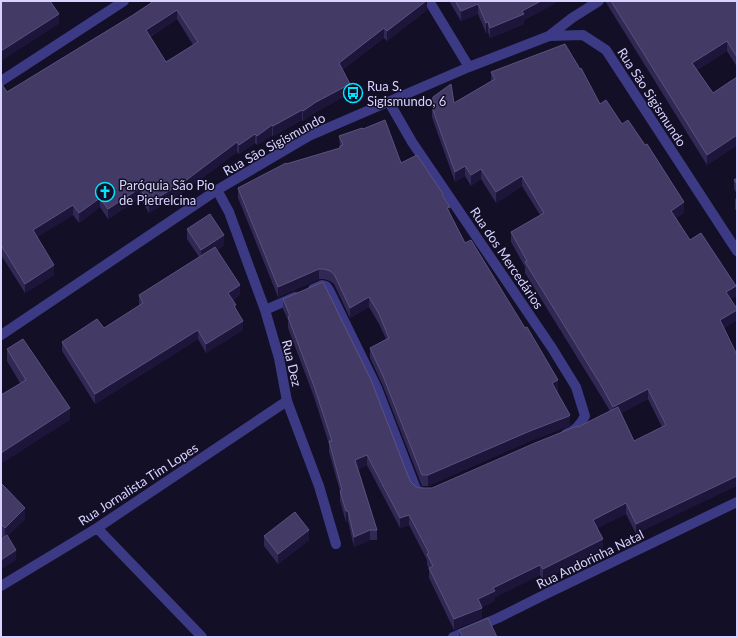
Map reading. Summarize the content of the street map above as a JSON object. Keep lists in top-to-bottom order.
{
  "streets": {
    "street": [
      "Rua São Sigismundo",
      "Rua dos Mercedários",
      "Rua Dez",
      "Rua Jornalista Tim Lopes",
      "Rua Andorinha Natal"
    ]
  },
  "crossings": [
    ["Rua São Sigismundo", "Rua dos Mercedários"],
    ["Rua São Sigismundo", "Rua Dez"],
    ["Rua Dez", "Rua Jornalista Tim Lopes"]
  ],
  "places": {
    "bus stop": ["Rua S. Sigismundo, 6"],
    "church": ["Paróquia São Pio de Pietrelcina"]
  }
}
